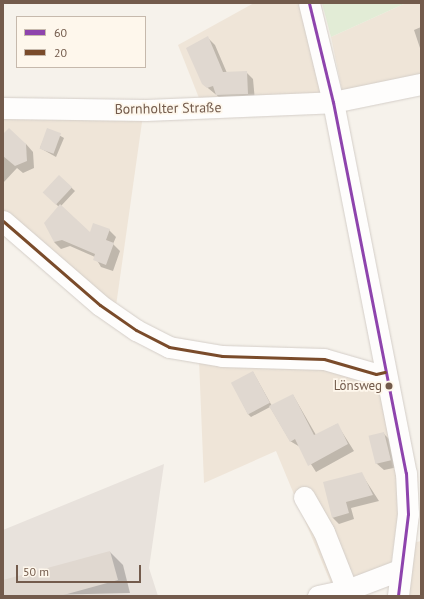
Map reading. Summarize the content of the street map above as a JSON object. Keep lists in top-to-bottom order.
{
  "streets": {
    "street": ["Bornholter Straße"]
  },
  "places": ["Lönsweg"],
  "lines": ["transit line 60", "transit line 20"],
  "legend": ["60", "20"],
  "scale_bar": "50 m"
}
